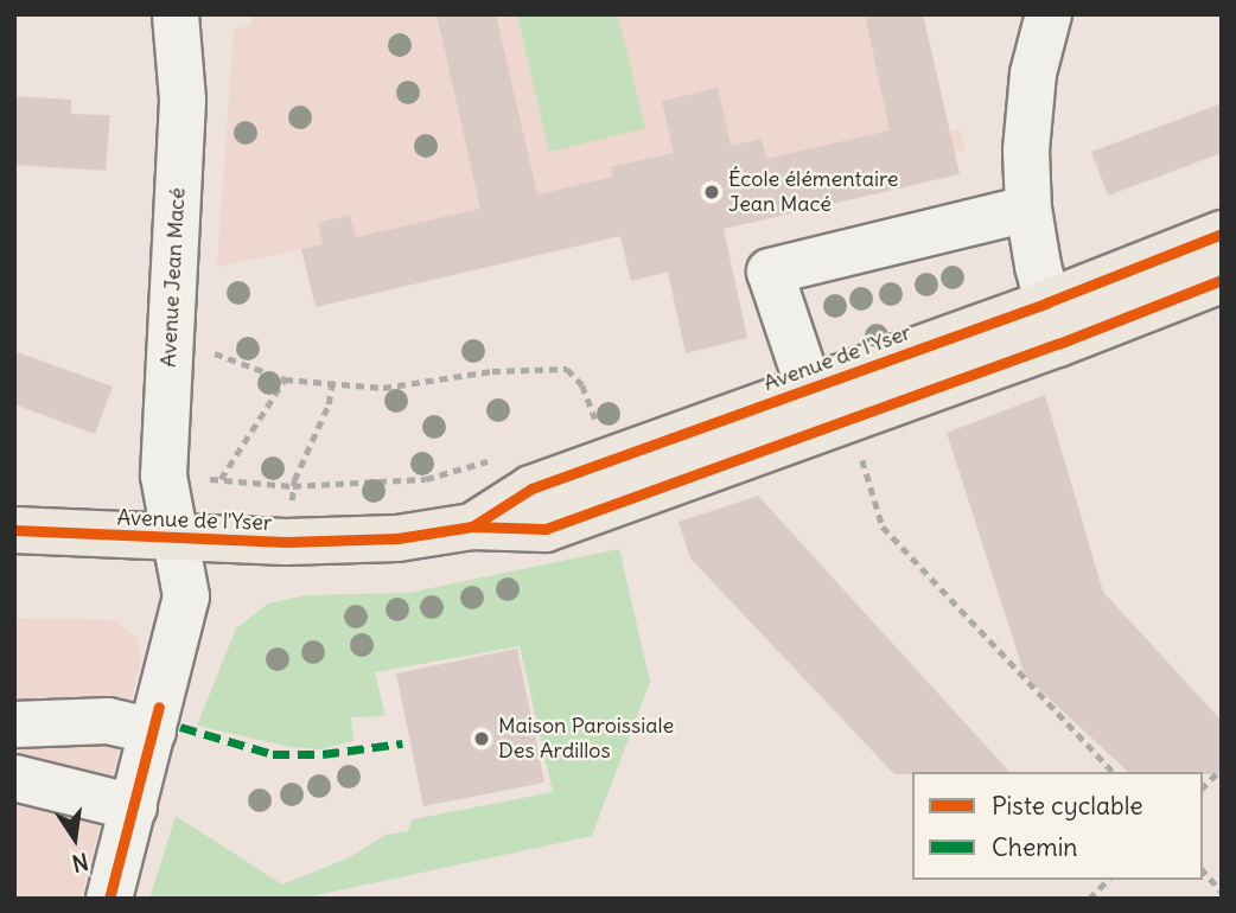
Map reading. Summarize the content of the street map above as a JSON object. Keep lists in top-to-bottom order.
{
  "streets": {
    "main road": ["Avenue de l'Yser"],
    "street": ["Avenue Jean Macé"]
  },
  "crossings": [
    ["Avenue Jean Macé", "Avenue de l'Yser"]
  ],
  "places": ["École élémentaire Jean Macé", "Maison Paroissiale Des Ardillos"],
  "legend": ["Piste cyclable", "Chemin"],
  "north": "bottom"
}
